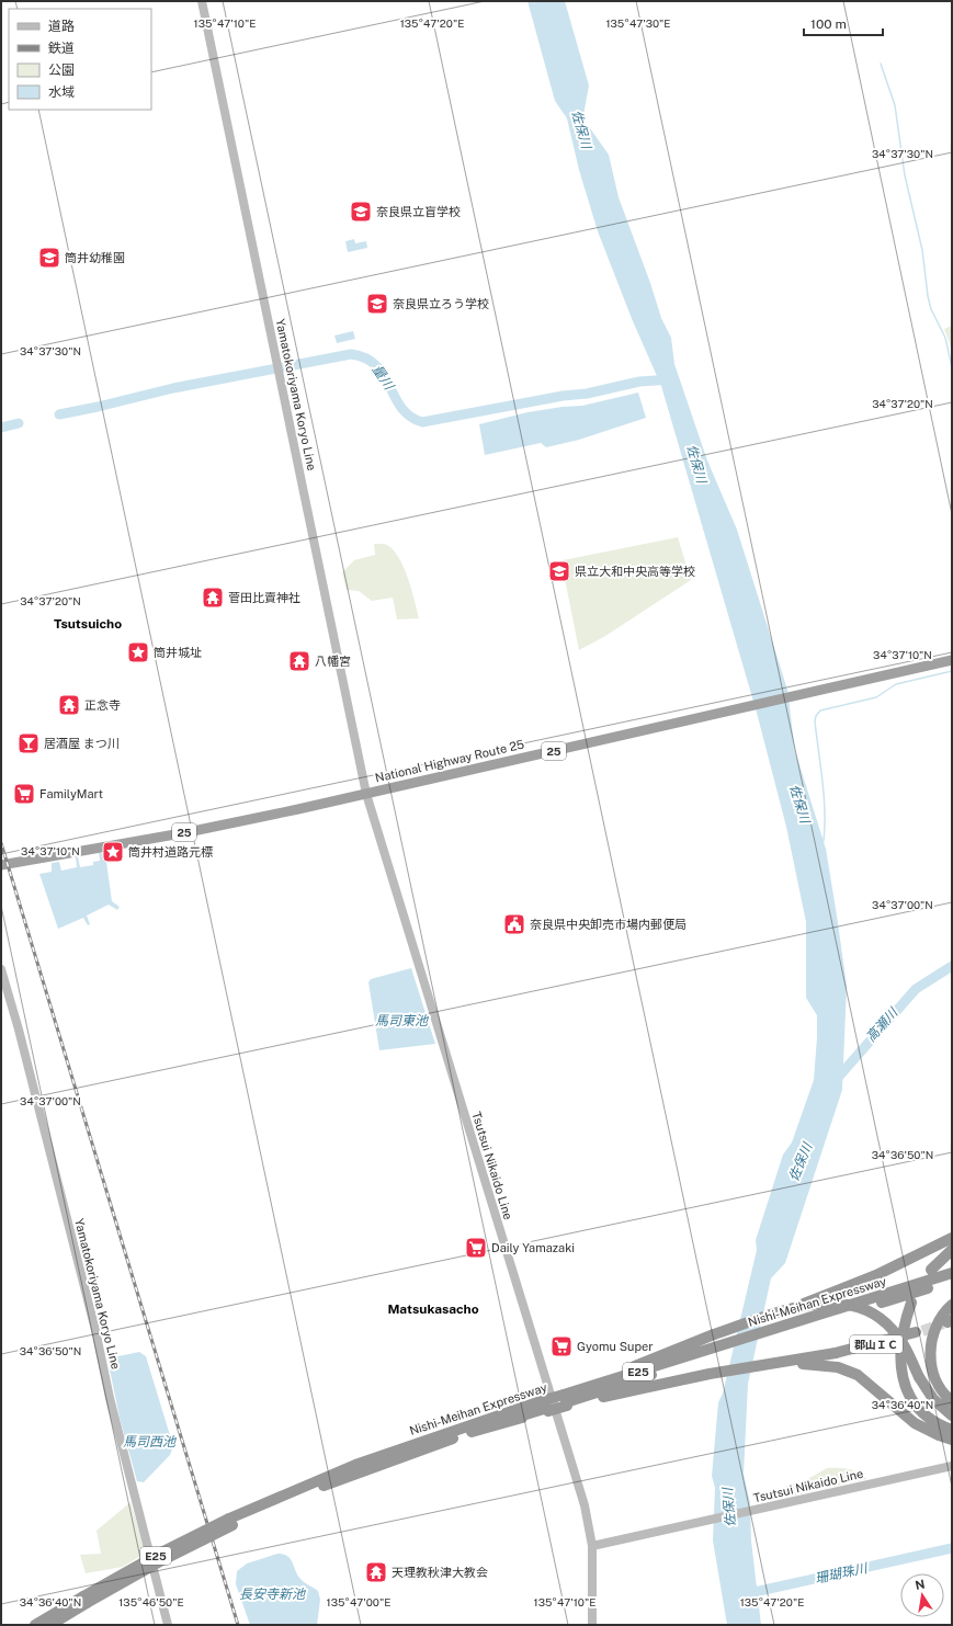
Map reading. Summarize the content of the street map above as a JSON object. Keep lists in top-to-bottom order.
{
  "streets": {
    "highway": [
      "25",
      "National Highway Route 25",
      "Nishi-Meihan Expressway",
      "郡山ＩＣ",
      "E25"
    ],
    "main road": ["Yamatokoriyama Koryo Line", "Tsutsui Nikaido Line"]
  },
  "crossings": [
    ["Yamatokoriyama Koryo Line", "National Highway Route 25"],
    ["Yamatokoriyama Koryo Line", "Tsutsui Nikaido Line"],
    ["National Highway Route 25", "Tsutsui Nikaido Line"]
  ],
  "districts": ["Tsutsuicho", "Matsukasacho"],
  "water": [
    "佐保川",
    "量川",
    "馬司東池",
    "高瀬川",
    "馬司西池",
    "珊瑚珠川",
    "長安寺新池"
  ],
  "places": {
    "school or university": [
      "奈良県立盲学校",
      "筒井幼稚園",
      "奈良県立ろう学校",
      "県立大和中央高等学校"
    ],
    "temple": [
      "菅田比賣神社",
      "八幡宮",
      "正念寺",
      "天理教秋津大教会"
    ],
    "place": ["筒井城址", "筒井村道路元標"],
    "bar": ["居酒屋 まつ川"],
    "supermarket": ["FamilyMart", "Daily Yamazaki", "Gyomu Super"],
    "public building": ["奈良県中央卸売市場内郵便局"]
  },
  "legend": [
    "道路",
    "鉄道",
    "公園",
    "水域"
  ],
  "scale_bar": "100 m",
  "north": "top",
  "coordinates": [
    "135°47'10\"E",
    "135°47'20\"E",
    "135°47'30\"E",
    "34°37'30\"N",
    "34°37'20\"N",
    "34°37'10\"N",
    "34°37'00\"N",
    "34°36'50\"N",
    "34°36'40\"N",
    "135°46'50\"E",
    "135°47'00\"E"
  ]
}
